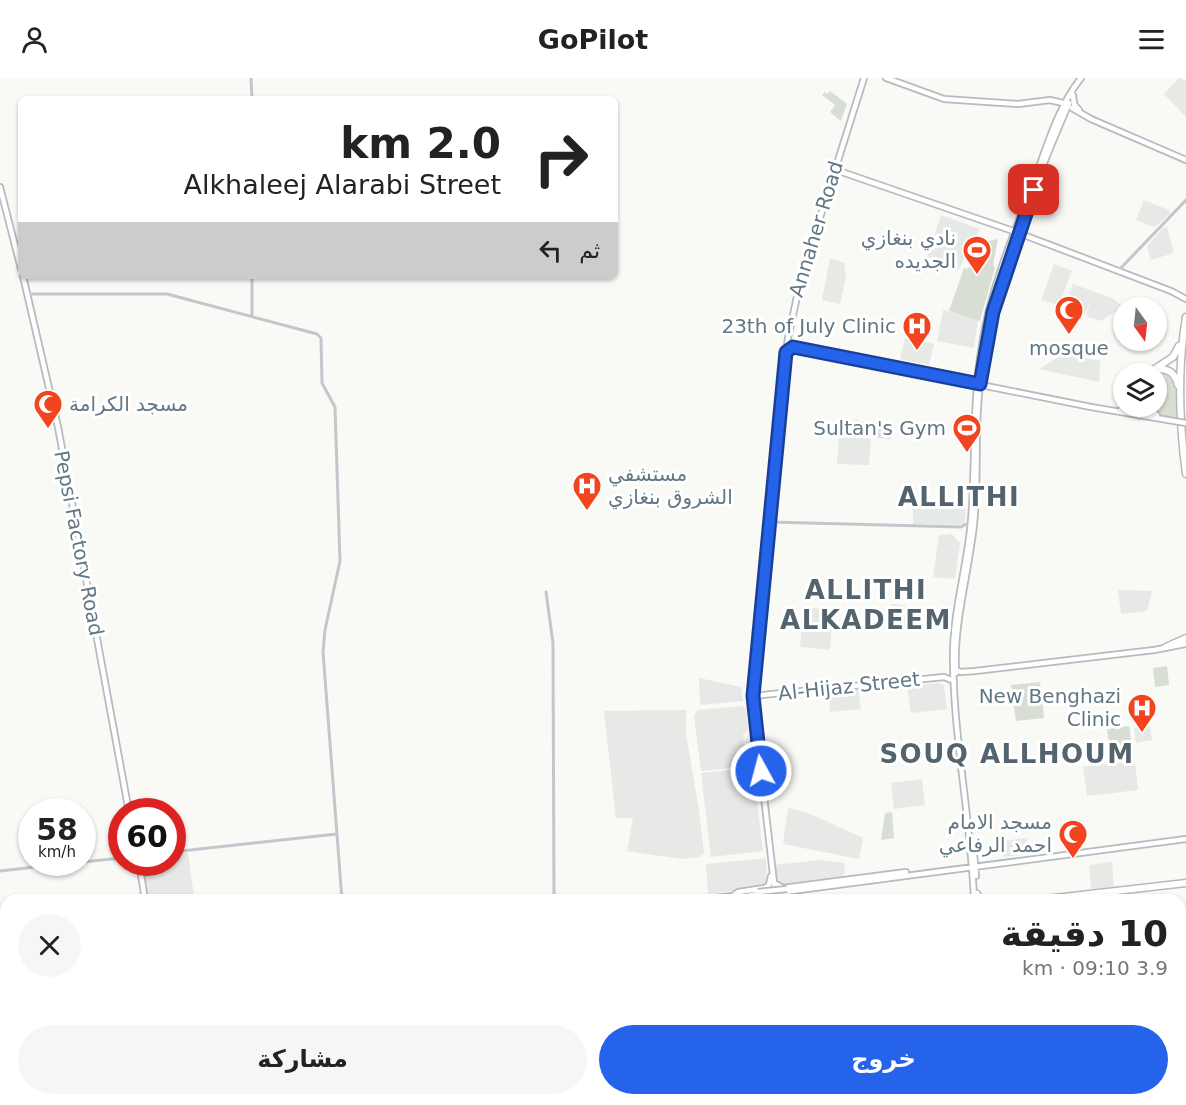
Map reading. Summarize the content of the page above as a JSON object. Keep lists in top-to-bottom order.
{
  "streets": {
    "main road": ["Annaher Road", "Pepsi Factory Road", "Al-Hijaz Street"]
  },
  "crossings": [
    ["Annaher Road", "Al-Hijaz Street"]
  ],
  "districts": ["ALLITHI", "ALLITHI ALKADEEM", "SOUQ ALLHOUM"],
  "places": {
    "sports": ["نادي بنغازي الجديده", "Sultan's Gym"],
    "mosque": ["mosque", "مسجد الكرامة", "مسجد الامام احمد الرفاعي"],
    "hospital": ["23th of July Clinic", "مستشفي الشروق بنغازي", "New Benghazi Clinic"]
  },
  "north": "bottom",
  "page": {
    "header": "GoPilot",
    "turn": ["2.0 km", "Alkhaleej Alarabi Street"],
    "then": "ثم",
    "speed": "58 km/h",
    "limit": "60",
    "heading": ["10 دقيقة", "3.9 km · 09:10"],
    "buttons": ["خروج", "مشاركة"]
  }
}
